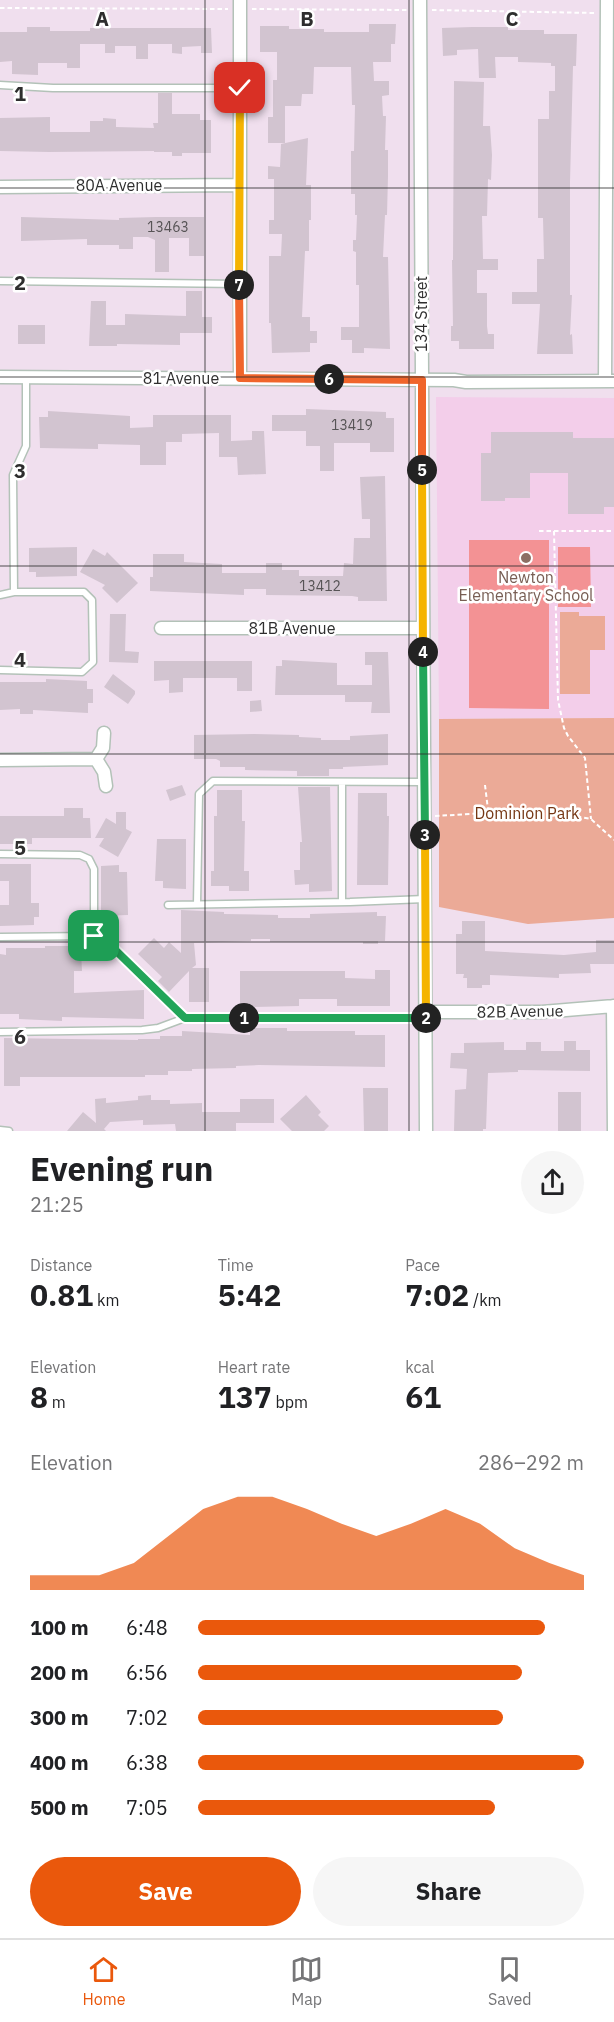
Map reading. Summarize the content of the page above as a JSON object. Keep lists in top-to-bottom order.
{
  "streets": {
    "street": [
      "80A Avenue",
      "134 Street",
      "81 Avenue",
      "81B Avenue",
      "82B Avenue"
    ]
  },
  "crossings": [
    ["134 Street", "81 Avenue"],
    ["134 Street", "81B Avenue"],
    ["134 Street", "82B Avenue"]
  ],
  "parks": ["Dominion Park"],
  "places": ["Newton Elementary School"],
  "house_numbers": ["13463", "13419", "13412"],
  "page": {
    "pins": [
      "7",
      "6",
      "5",
      "4",
      "3",
      "1",
      "2"
    ],
    "heading": ["Evening run", "21:25"],
    "stats": [
      ["Distance", "0.81 km"],
      ["Time", "5:42"],
      ["Pace", "7:02 /km"],
      ["Elevation", "8 m"],
      ["Heart rate", "137 bpm"],
      ["kcal", "61"]
    ],
    "chart": ["Elevation", "286–292 m"],
    "list": [
      {
        "name": "100 m",
        "note": "6:48"
      },
      {
        "name": "200 m",
        "note": "6:56"
      },
      {
        "name": "300 m",
        "note": "7:02"
      },
      {
        "name": "400 m",
        "note": "6:38"
      },
      {
        "name": "500 m",
        "note": "7:05"
      }
    ],
    "buttons": ["Save", "Share"],
    "tabs": ["Home", "Map", "Saved"]
  },
  "grid": {
    "columns": ["A", "B", "C"],
    "rows": [
      "1",
      "2",
      "3",
      "4",
      "5",
      "6"
    ]
  }
}
